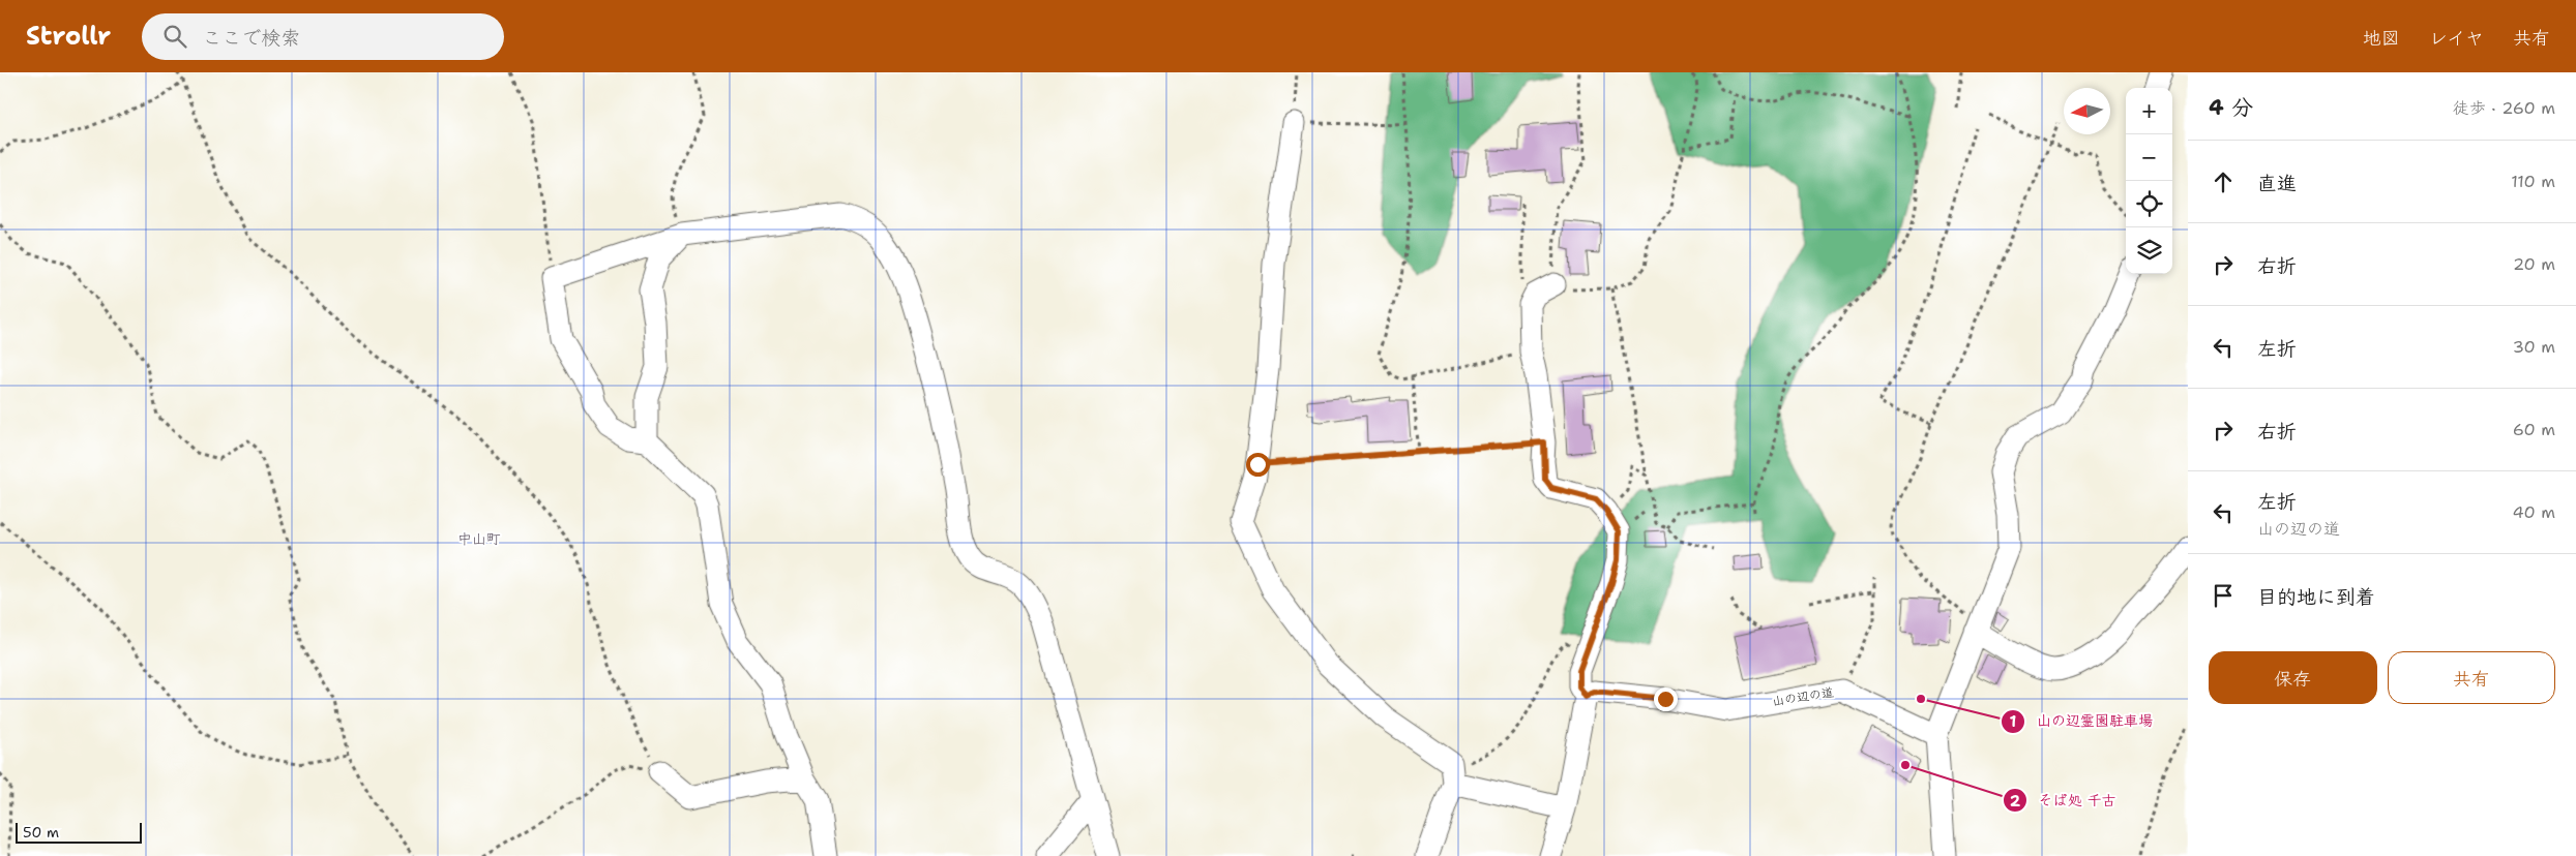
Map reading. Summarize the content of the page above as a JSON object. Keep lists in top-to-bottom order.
{
  "streets": {
    "street": ["山の辺の道"]
  },
  "districts": ["中山町"],
  "places": ["山の辺霊園駐車場", "そば処 千古"],
  "scale_bar": "50 m",
  "north": "left",
  "page": {
    "header": "Strollr",
    "search": "ここで検索",
    "nav": ["地図", "レイヤ", "共有"],
    "heading": ["4 分", "徒歩 · 260 m"],
    "map_buttons": ["+", "−"],
    "list": [
      ["直進", "110 m"],
      ["右折", "20 m"],
      ["左折", "30 m"],
      ["右折", "60 m"],
      ["左折", "山の辺の道", "40 m"],
      "目的地に到着"
    ],
    "buttons": ["保存", "共有"],
    "scale": "50 m"
  }
}
